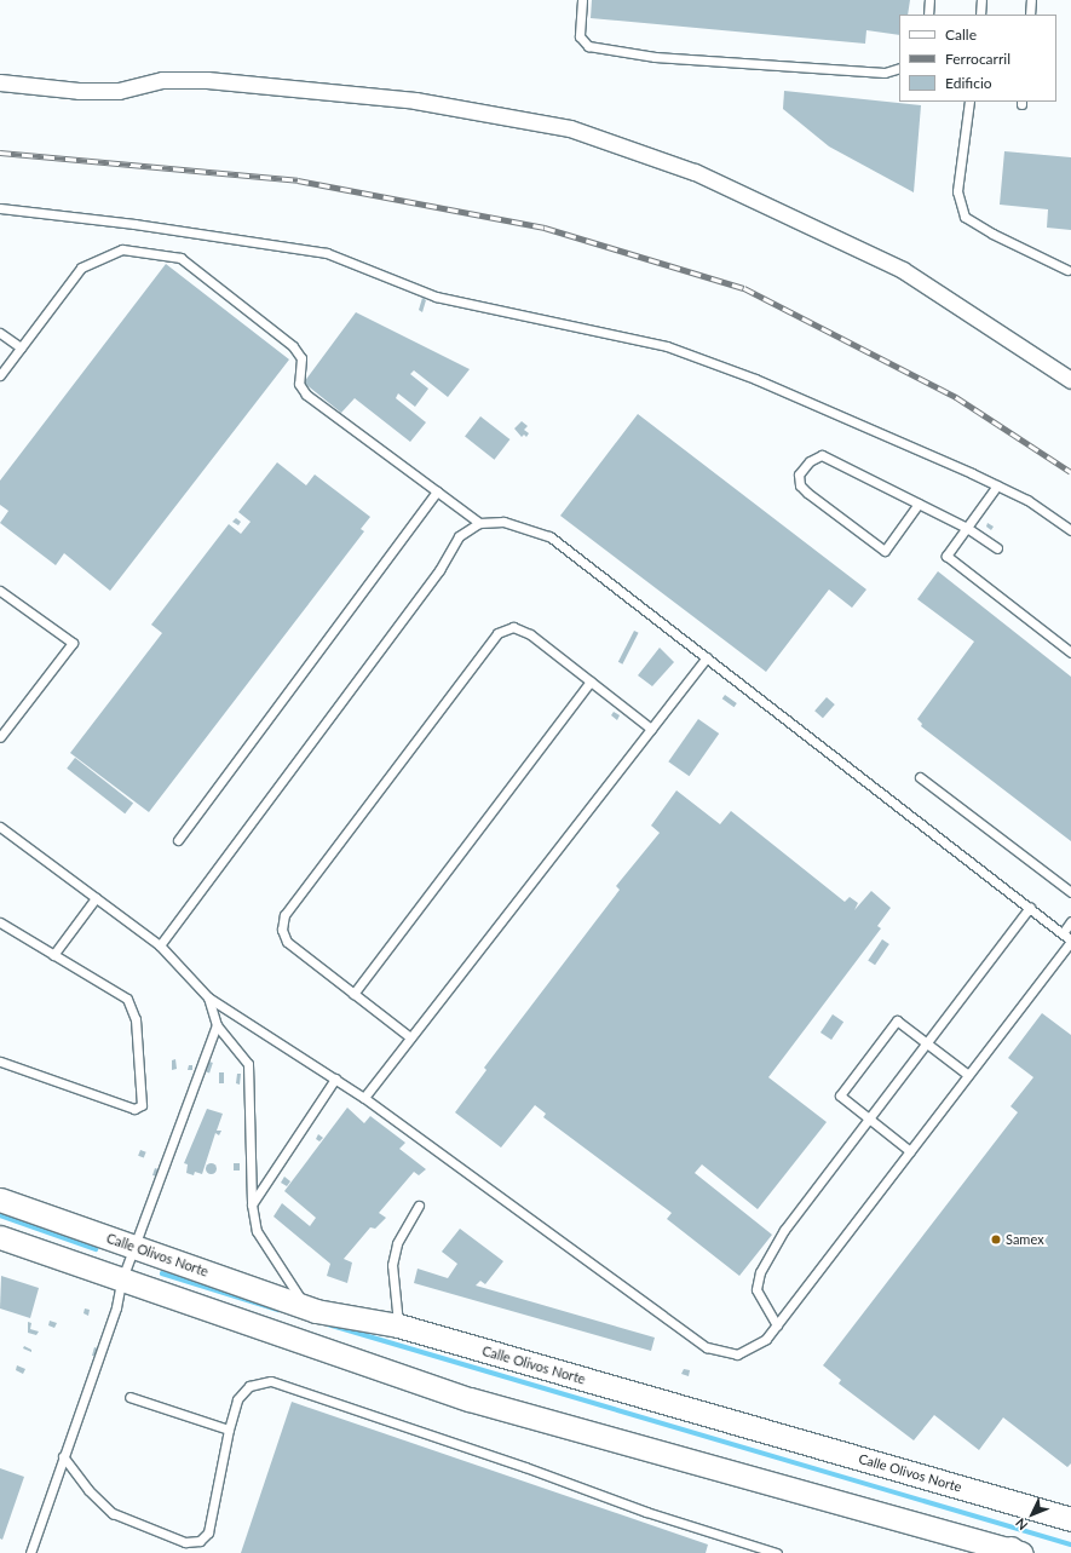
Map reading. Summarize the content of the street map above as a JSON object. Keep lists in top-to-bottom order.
{
  "streets": {
    "main road": ["Calle Olivos Norte"]
  },
  "places": ["Samex"],
  "legend": ["Calle", "Ferrocarril", "Edificio"],
  "north": "bottom left"
}
